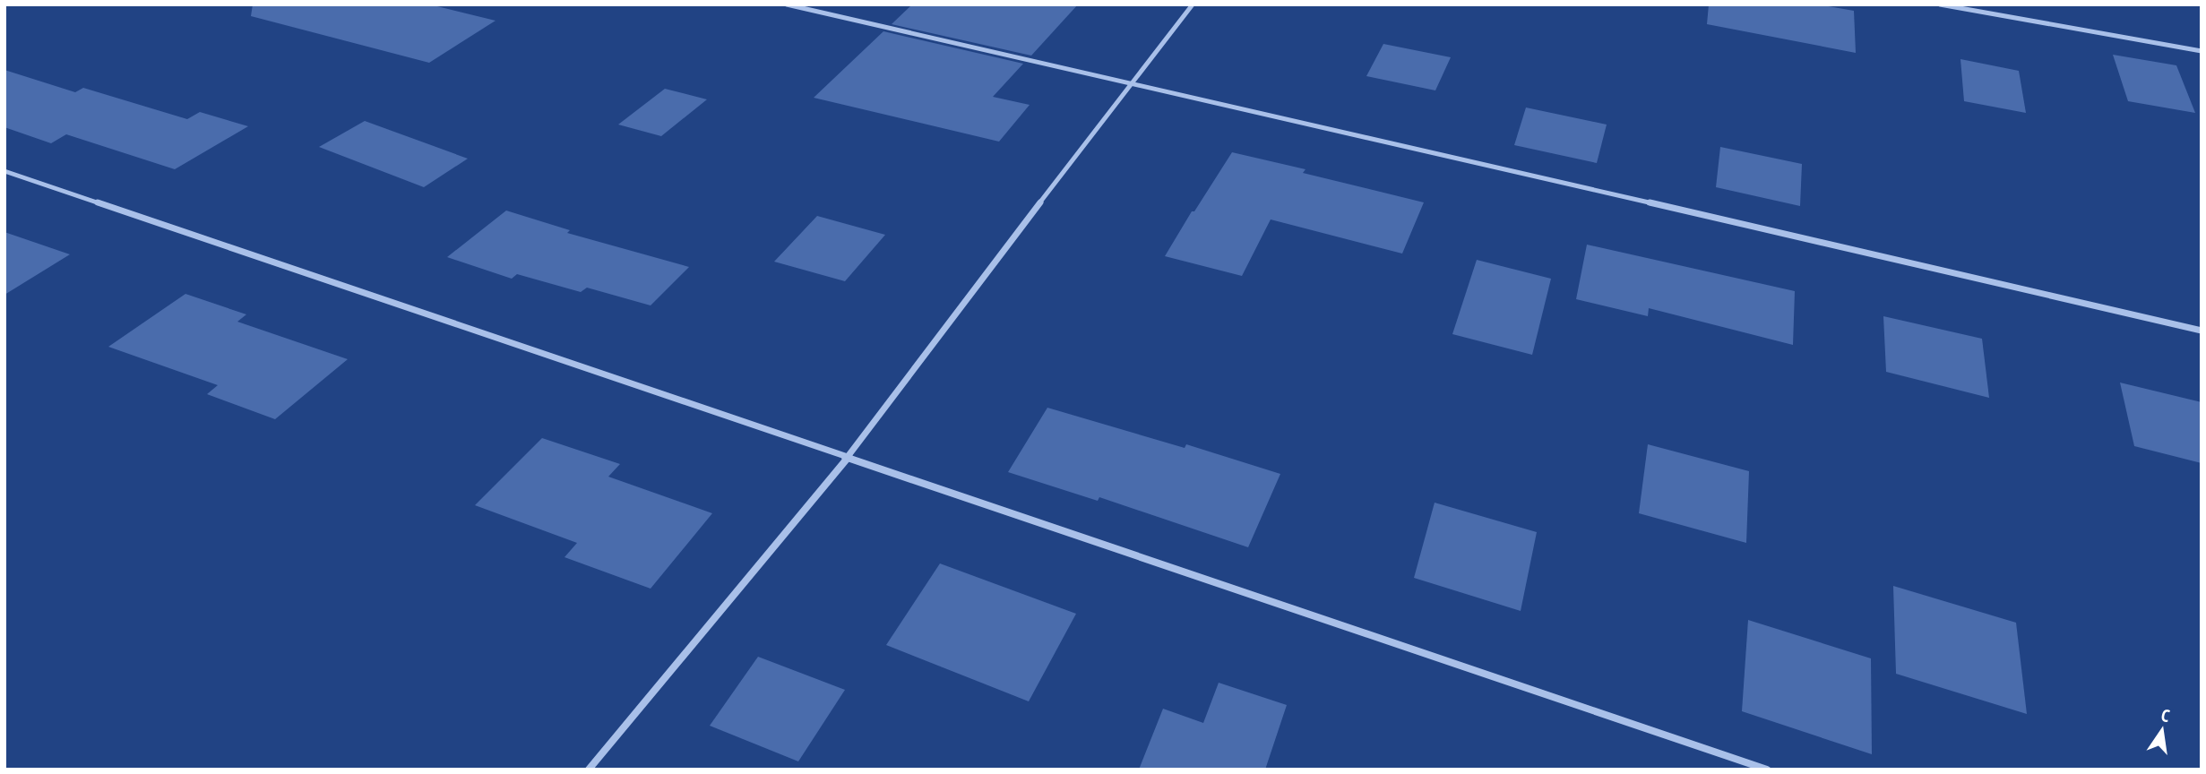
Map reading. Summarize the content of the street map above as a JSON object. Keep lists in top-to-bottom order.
{
  "north": "top"
}
